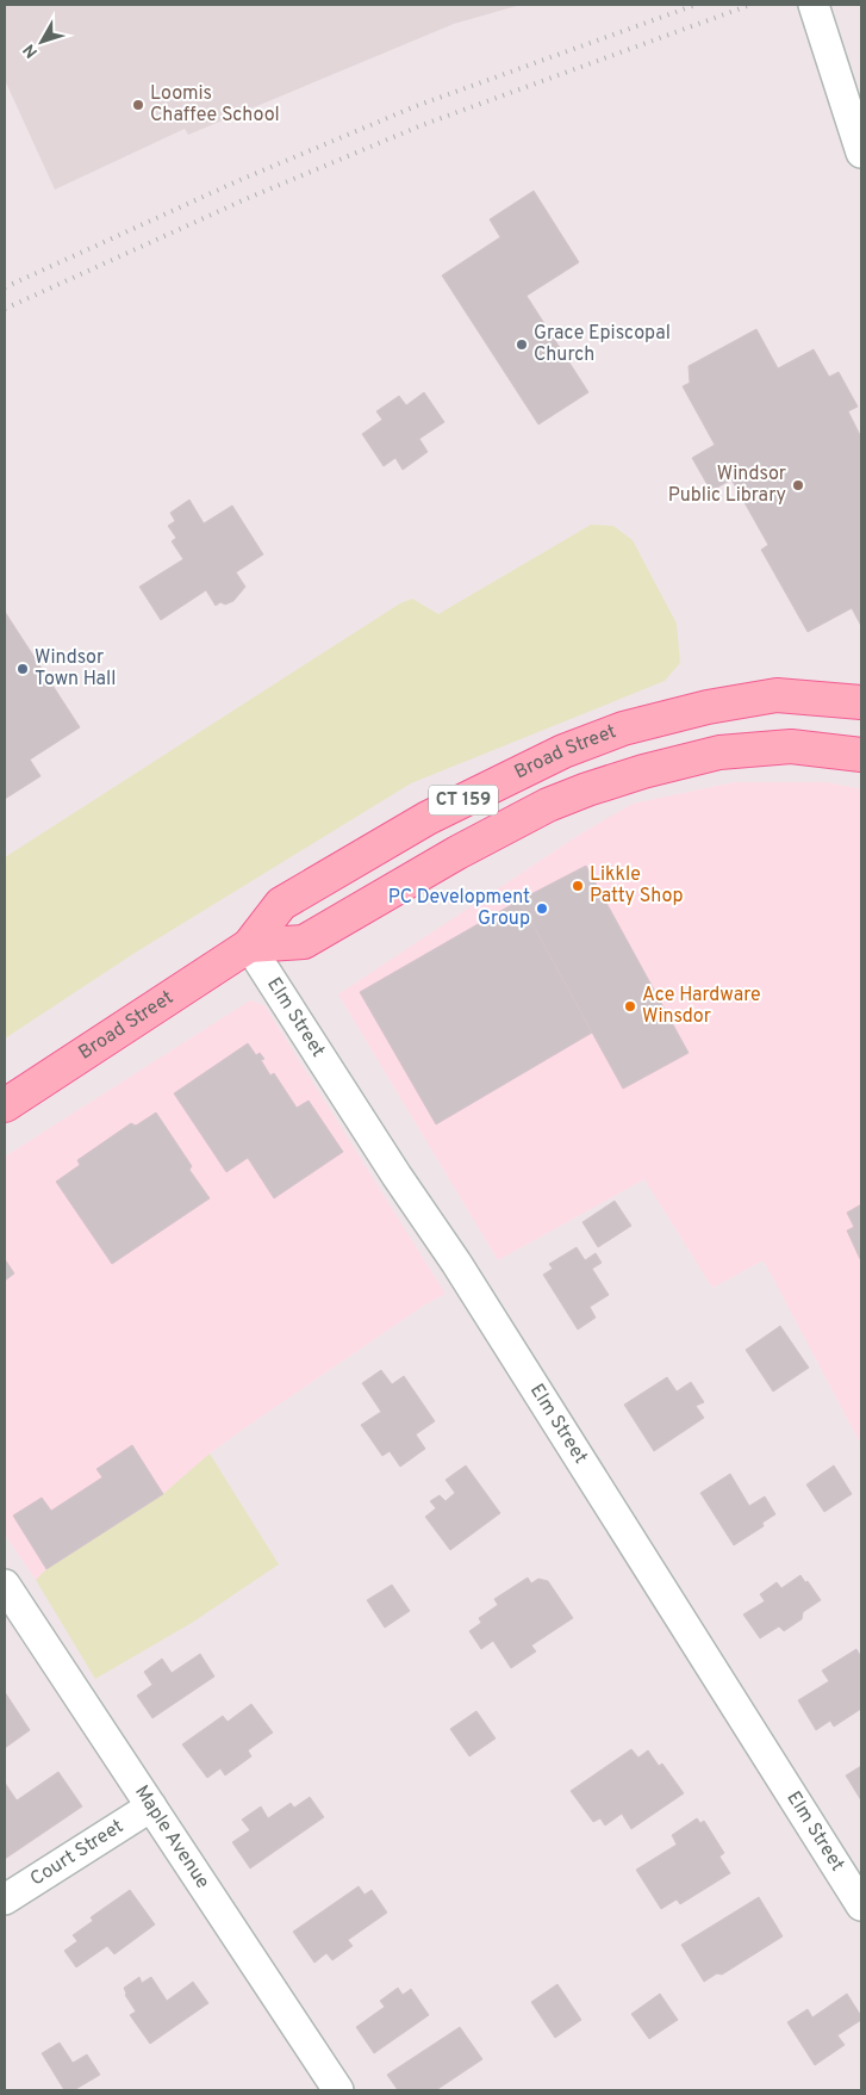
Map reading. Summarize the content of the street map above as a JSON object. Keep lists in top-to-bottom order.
{
  "streets": {
    "main road": ["Broad Street", "CT 159"],
    "street": ["Elm Street", "Maple Avenue", "Court Street"]
  },
  "crossings": [
    ["Broad Street", "Elm Street"],
    ["Maple Avenue", "Court Street"]
  ],
  "places": [
    "Loomis Chaffee School",
    "Grace Episcopal Church",
    "Windsor Public Library",
    "Windsor Town Hall",
    "Likkle Patty Shop",
    "PC Development Group",
    "Ace Hardware Winsdor"
  ],
  "north": "bottom left"
}
